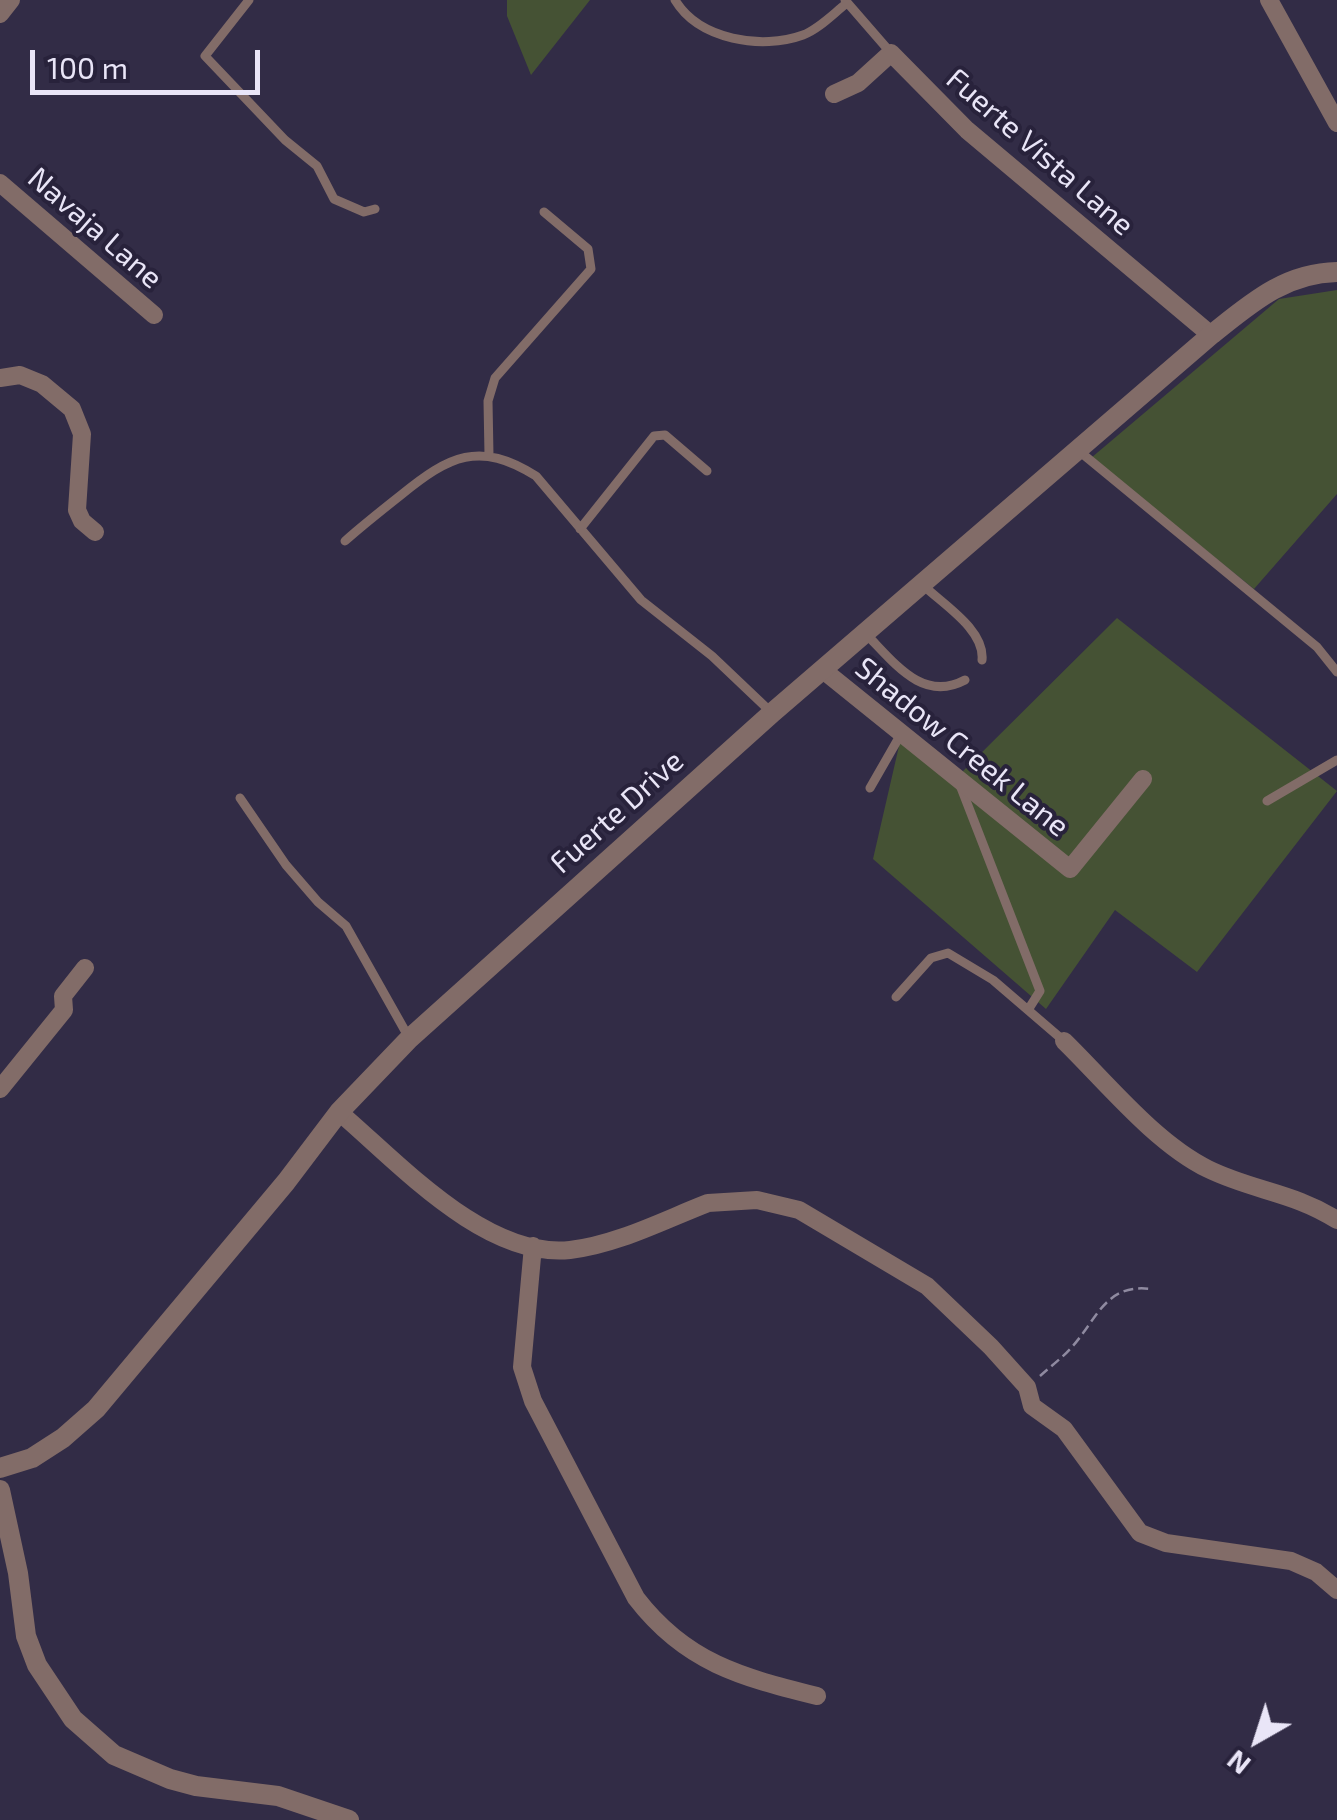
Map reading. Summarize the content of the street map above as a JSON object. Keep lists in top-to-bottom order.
{
  "streets": {
    "street": [
      "Fuerte Vista Lane",
      "Navaja Lane",
      "Shadow Creek Lane",
      "Fuerte Drive"
    ]
  },
  "crossings": [
    ["Fuerte Vista Lane", "Fuerte Drive"],
    ["Shadow Creek Lane", "Fuerte Drive"]
  ],
  "scale_bar": "100 m",
  "north": "bottom left"
}
